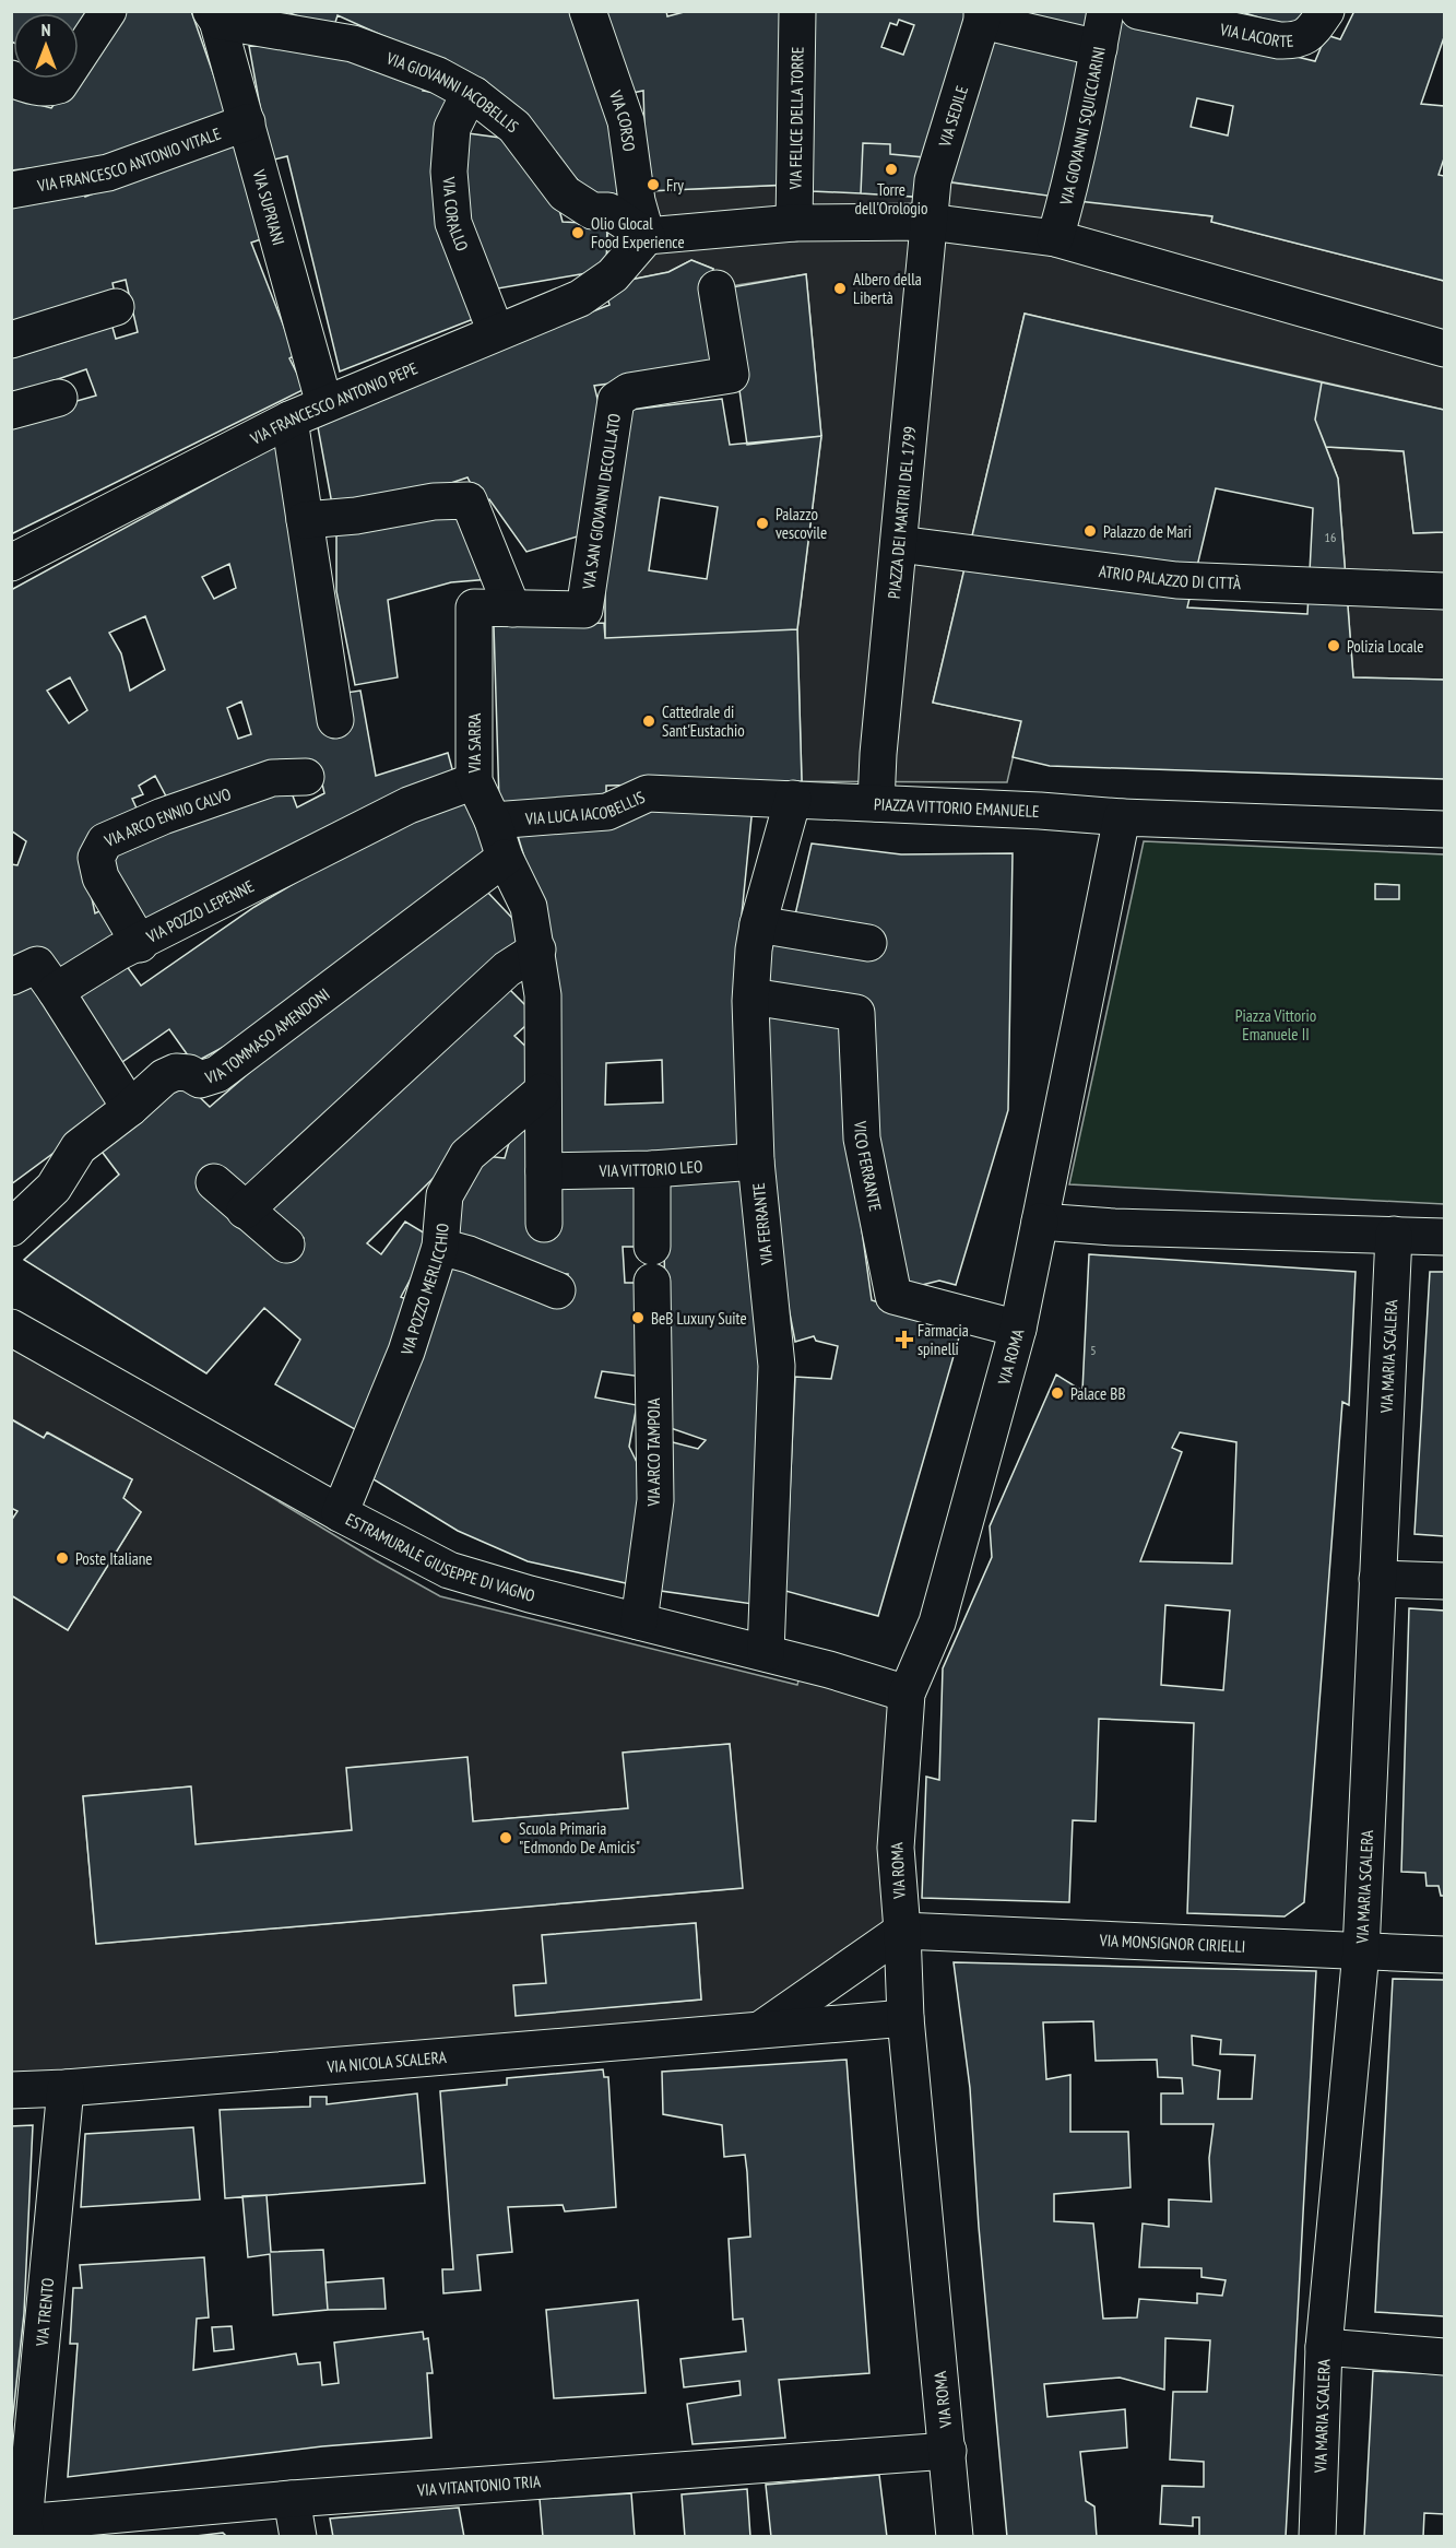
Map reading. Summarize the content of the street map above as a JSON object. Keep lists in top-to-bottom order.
{
  "streets": {
    "street": [
      "VIA LACORTE",
      "VIA GIOVANNI IACOBELLIS",
      "VIA SEDILE",
      "VIA FELICE DELLA TORRE",
      "VIA CORSO",
      "VIA GIOVANNI SQUICCIARINI",
      "VIA FRANCESCO ANTONIO VITALE",
      "VIA SUPRIANI",
      "VIA CORALLO",
      "VIA FRANCESCO ANTONIO PEPE",
      "VIA SAN GIOVANNI DECOLLATO",
      "PIAZZA DEI MARTIRI DEL 1799",
      "ATRIO PALAZZO DI CITTÀ",
      "VIA SARRA",
      "VIA LUCA IACOBELLIS",
      "PIAZZA VITTORIO EMANUELE",
      "VIA ARCO ENNIO CALVO",
      "VIA POZZO LEPENNE",
      "VIA TOMMASO AMENDONI",
      "VICO FERRANTE",
      "VIA VITTORIO LEO",
      "VIA FERRANTE",
      "VIA POZZO MERLICCHIO",
      "VIA ROMA",
      "VIA MARIA SCALERA",
      "VIA ARCO TAMPOIA",
      "ESTRAMURALE GIUSEPPE DI VAGNO",
      "VIA MONSIGNOR CIRIELLI",
      "VIA NICOLA SCALERA",
      "VIA TRENTO",
      "VIA VITANTONIO TRIA"
    ]
  },
  "crossings": [
    ["VIA GIOVANNI IACOBELLIS", "VIA CORSO"],
    ["VIA GIOVANNI IACOBELLIS", "VIA SUPRIANI"],
    ["VIA GIOVANNI IACOBELLIS", "VIA CORALLO"],
    ["VIA GIOVANNI IACOBELLIS", "VIA FRANCESCO ANTONIO PEPE"],
    ["VIA SEDILE", "PIAZZA DEI MARTIRI DEL 1799"],
    ["VIA CORSO", "VIA FRANCESCO ANTONIO PEPE"],
    ["VIA FRANCESCO ANTONIO VITALE", "VIA SUPRIANI"],
    ["VIA SUPRIANI", "VIA FRANCESCO ANTONIO PEPE"],
    ["VIA CORALLO", "VIA FRANCESCO ANTONIO PEPE"],
    ["VIA SAN GIOVANNI DECOLLATO", "VIA SARRA"],
    ["PIAZZA DEI MARTIRI DEL 1799", "ATRIO PALAZZO DI CITTÀ"],
    ["PIAZZA DEI MARTIRI DEL 1799", "PIAZZA VITTORIO EMANUELE"],
    ["VIA SARRA", "VIA LUCA IACOBELLIS"],
    ["VIA SARRA", "VIA POZZO LEPENNE"],
    ["VIA SARRA", "VIA TOMMASO AMENDONI"],
    ["VIA SARRA", "VIA VITTORIO LEO"],
    ["VIA SARRA", "VIA POZZO MERLICCHIO"],
    ["VIA LUCA IACOBELLIS", "PIAZZA VITTORIO EMANUELE"],
    ["VIA LUCA IACOBELLIS", "VIA FERRANTE"],
    ["PIAZZA VITTORIO EMANUELE", "VIA FERRANTE"],
    ["PIAZZA VITTORIO EMANUELE", "VIA ROMA"],
    ["VIA ARCO ENNIO CALVO", "VIA POZZO LEPENNE"],
    ["VICO FERRANTE", "VIA FERRANTE"],
    ["VICO FERRANTE", "VIA ROMA"],
    ["VIA VITTORIO LEO", "VIA FERRANTE"],
    ["VIA FERRANTE", "ESTRAMURALE GIUSEPPE DI VAGNO"],
    ["VIA POZZO MERLICCHIO", "ESTRAMURALE GIUSEPPE DI VAGNO"],
    ["VIA ROMA", "ESTRAMURALE GIUSEPPE DI VAGNO"],
    ["VIA ROMA", "VIA MONSIGNOR CIRIELLI"],
    ["VIA ROMA", "VIA NICOLA SCALERA"],
    ["VIA ROMA", "VIA VITANTONIO TRIA"],
    ["VIA MARIA SCALERA", "VIA MONSIGNOR CIRIELLI"],
    ["VIA ARCO TAMPOIA", "ESTRAMURALE GIUSEPPE DI VAGNO"],
    ["VIA NICOLA SCALERA", "VIA TRENTO"],
    ["VIA TRENTO", "VIA VITANTONIO TRIA"]
  ],
  "parks": ["Piazza Vittorio Emanuele II"],
  "places": {
    "other": [
      "Torre dell'Orologio",
      "Fry",
      "Olio Glocal Food Experience",
      "Albero della Libertà",
      "Palazzo vescovile",
      "Palazzo de Mari",
      "Polizia Locale",
      "Cattedrale di Sant'Eustachio",
      "BeB Luxury Suite",
      "Palace BB",
      "Poste Italiane",
      "Scuola Primaria \"Edmondo De Amicis\""
    ],
    "health": ["Farmacia spinelli"]
  },
  "house_numbers": ["16", "5"],
  "north": "top"
}
